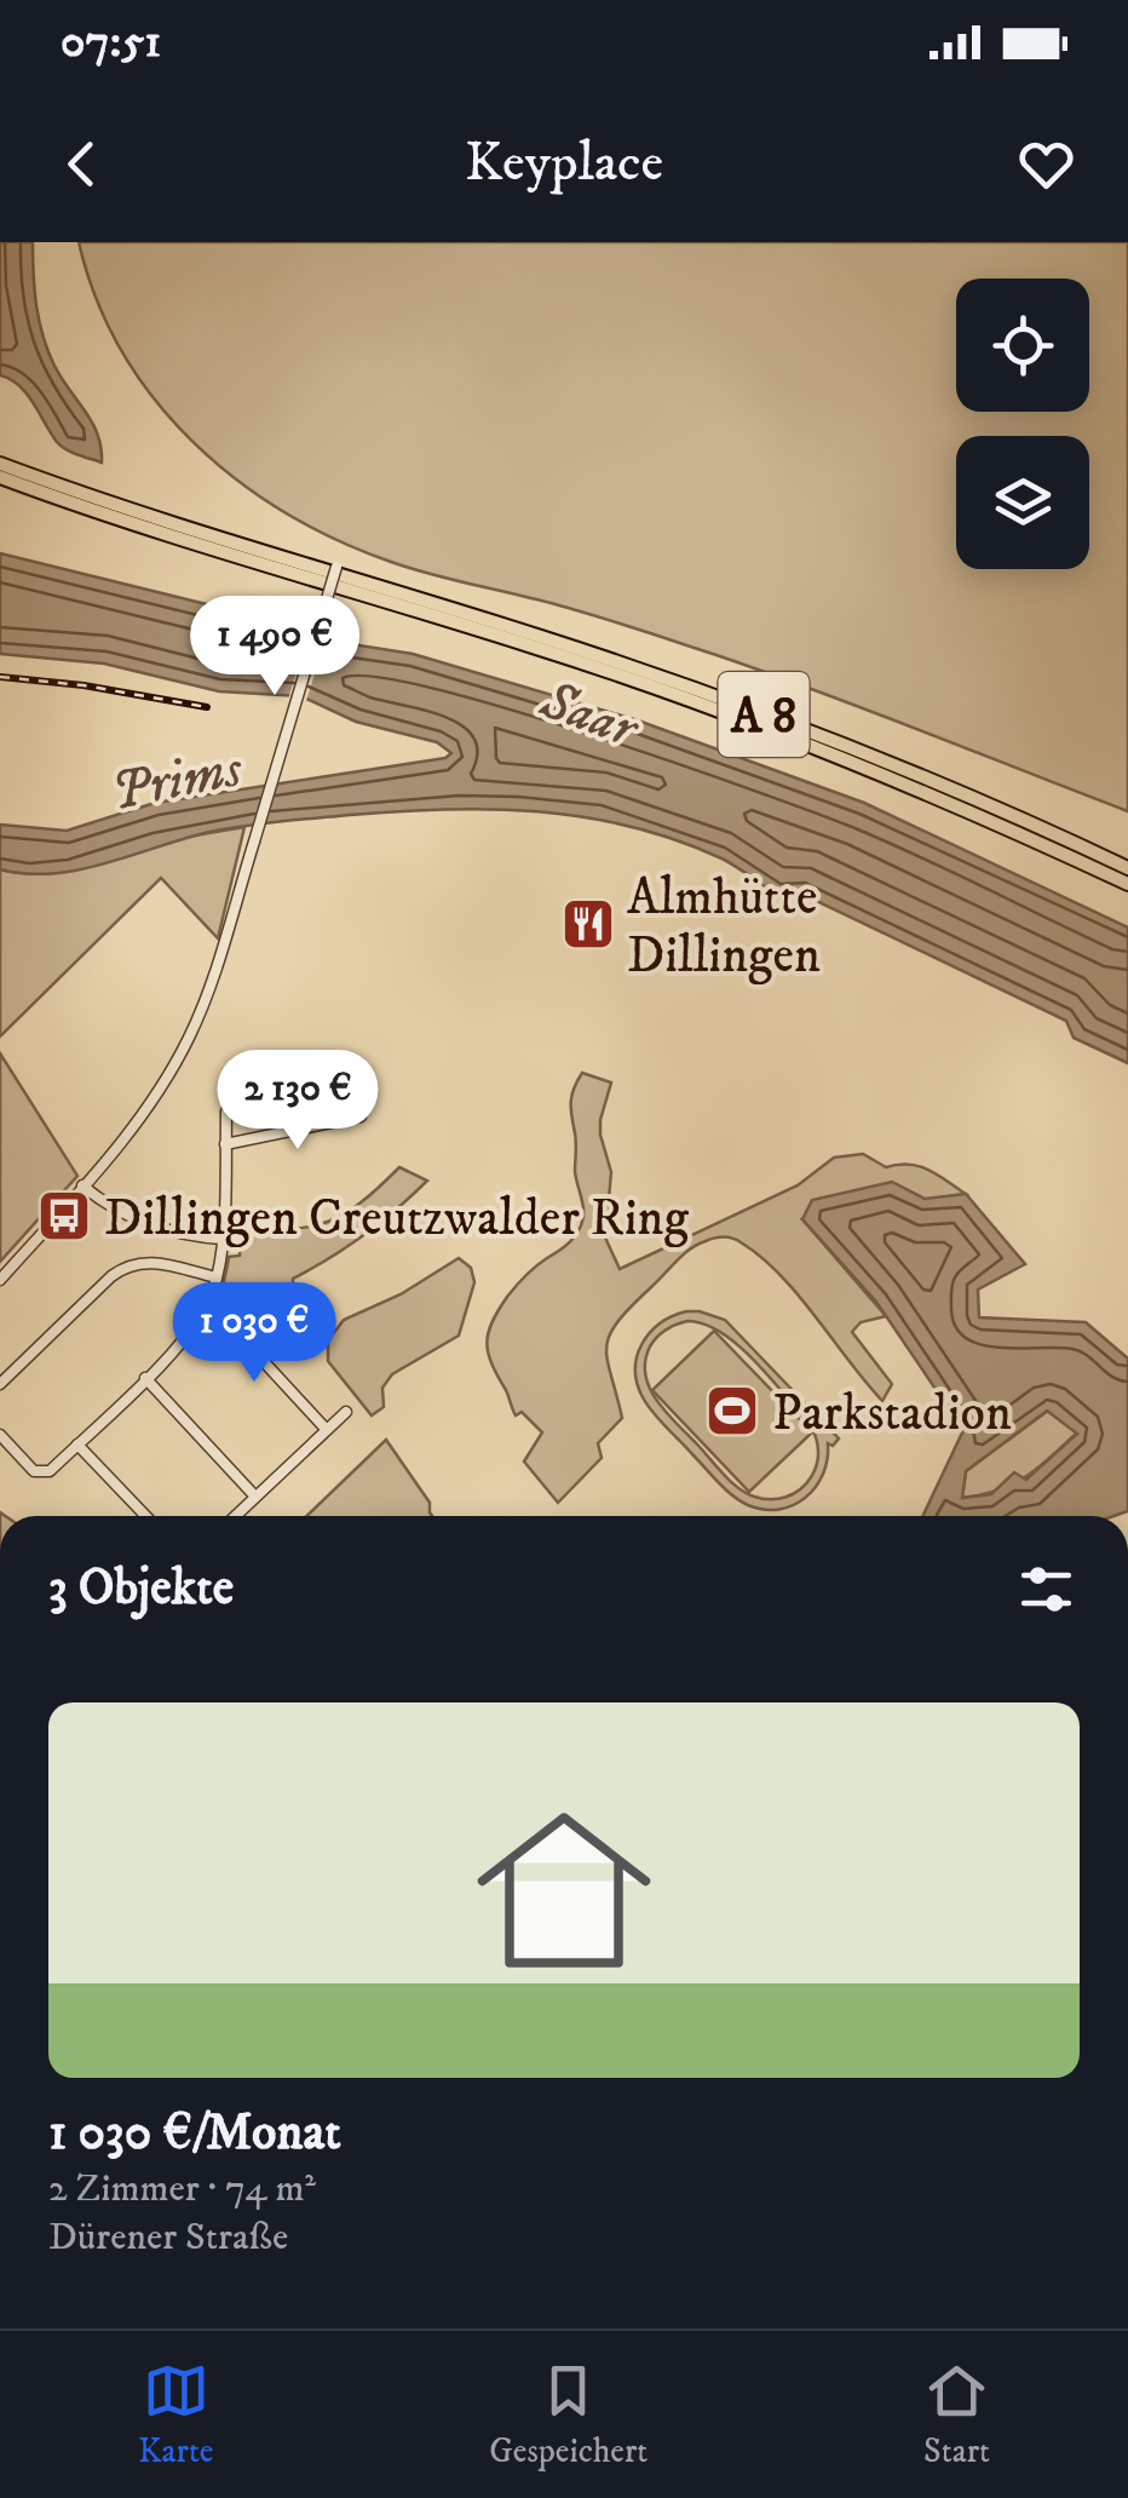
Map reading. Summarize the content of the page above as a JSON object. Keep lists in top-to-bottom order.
{
  "streets": {
    "highway": ["A 8"]
  },
  "water": ["Saar", "Prims"],
  "places": {
    "restaurant": ["Almhütte Dillingen"],
    "bus stop": ["Dillingen Creutzwalder Ring"],
    "sports": ["Parkstadion"]
  },
  "page": {
    "status": "07:51",
    "header": "Keyplace",
    "price": ["1 490 €", "2 130 €", "1 030 €"],
    "heading": "3 Objekte",
    "list": [
      {
        "name": "1 030 €/Monat",
        "note": "2 Zimmer · 74 m² · Dürener Straße"
      }
    ],
    "tabs": ["Karte", "Gespeichert", "Start"]
  }
}
